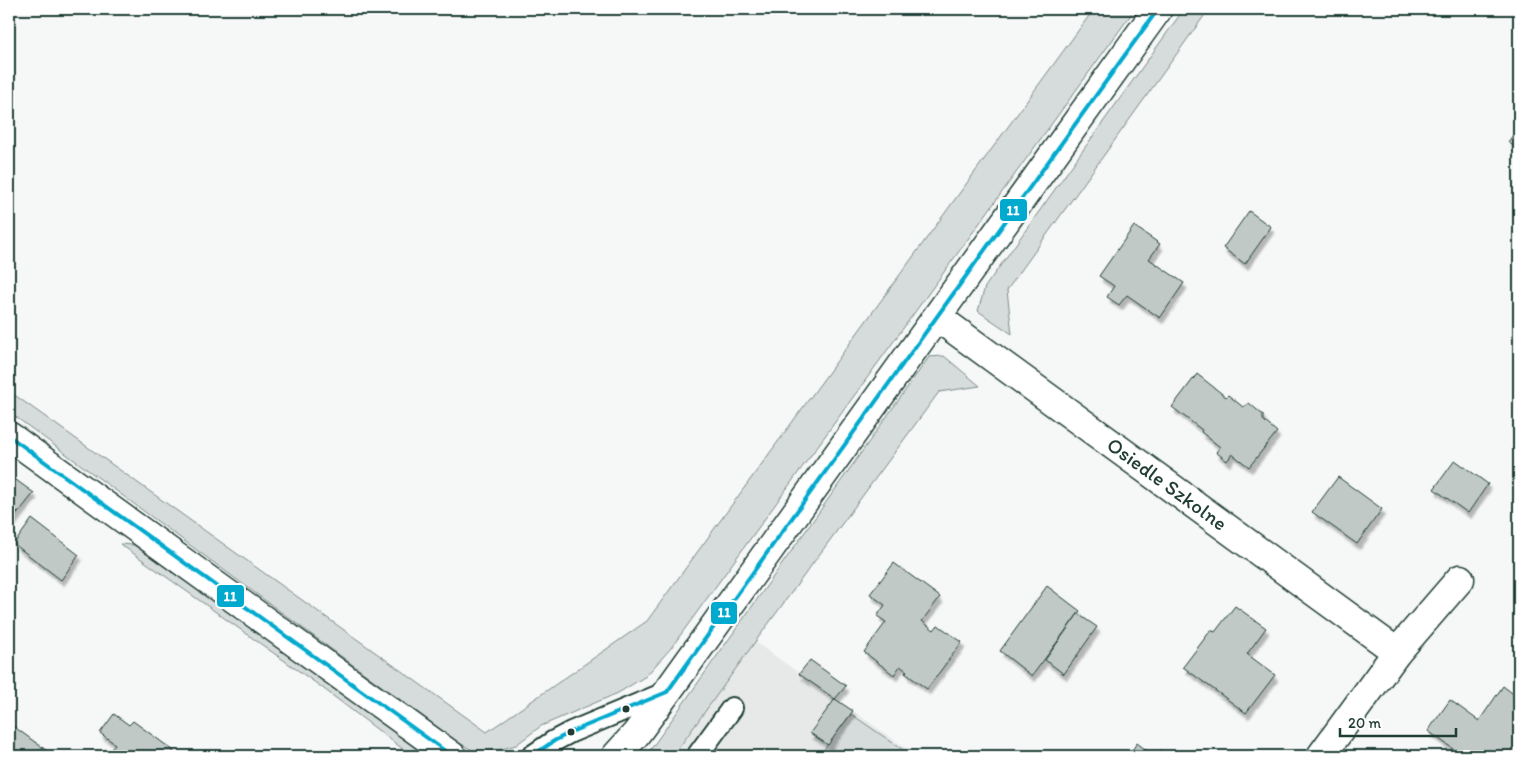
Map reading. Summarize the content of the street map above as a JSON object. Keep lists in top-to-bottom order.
{
  "streets": {
    "street": ["Osiedle Szkolne"]
  },
  "lines": ["transit line 11"],
  "scale_bar": "20 m"
}
